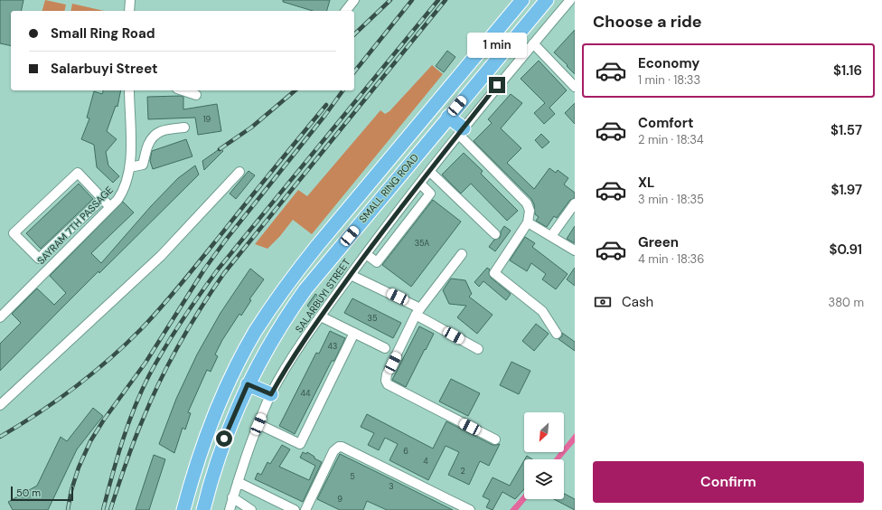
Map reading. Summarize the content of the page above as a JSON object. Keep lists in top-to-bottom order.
{
  "streets": {
    "highway": ["SMALL RING ROAD"],
    "street": ["SAYRAM 7TH PASSAGE", "SALARBUYI STREET"]
  },
  "house_numbers": [
    "19",
    "35A",
    "35",
    "43",
    "44",
    "6",
    "4",
    "2",
    "5",
    "3",
    "9"
  ],
  "scale_bar": "50 m",
  "north": "bottom left",
  "page": {
    "heading": "Choose a ride",
    "banner": ["Small Ring Road", "Salarbuyi Street"],
    "bubble": "1 min",
    "list": [
      {
        "name": "Economy",
        "note": "1 min · 18:33",
        "value": "$1.16"
      },
      {
        "name": "Comfort",
        "note": "2 min · 18:34",
        "value": "$1.57"
      },
      {
        "name": "XL",
        "note": "3 min · 18:35",
        "value": "$1.97"
      },
      {
        "name": "Green",
        "note": "4 min · 18:36",
        "value": "$0.91"
      }
    ],
    "pay": ["Cash", "380 m"],
    "buttons": "Confirm",
    "scale": "50 m"
  }
}
